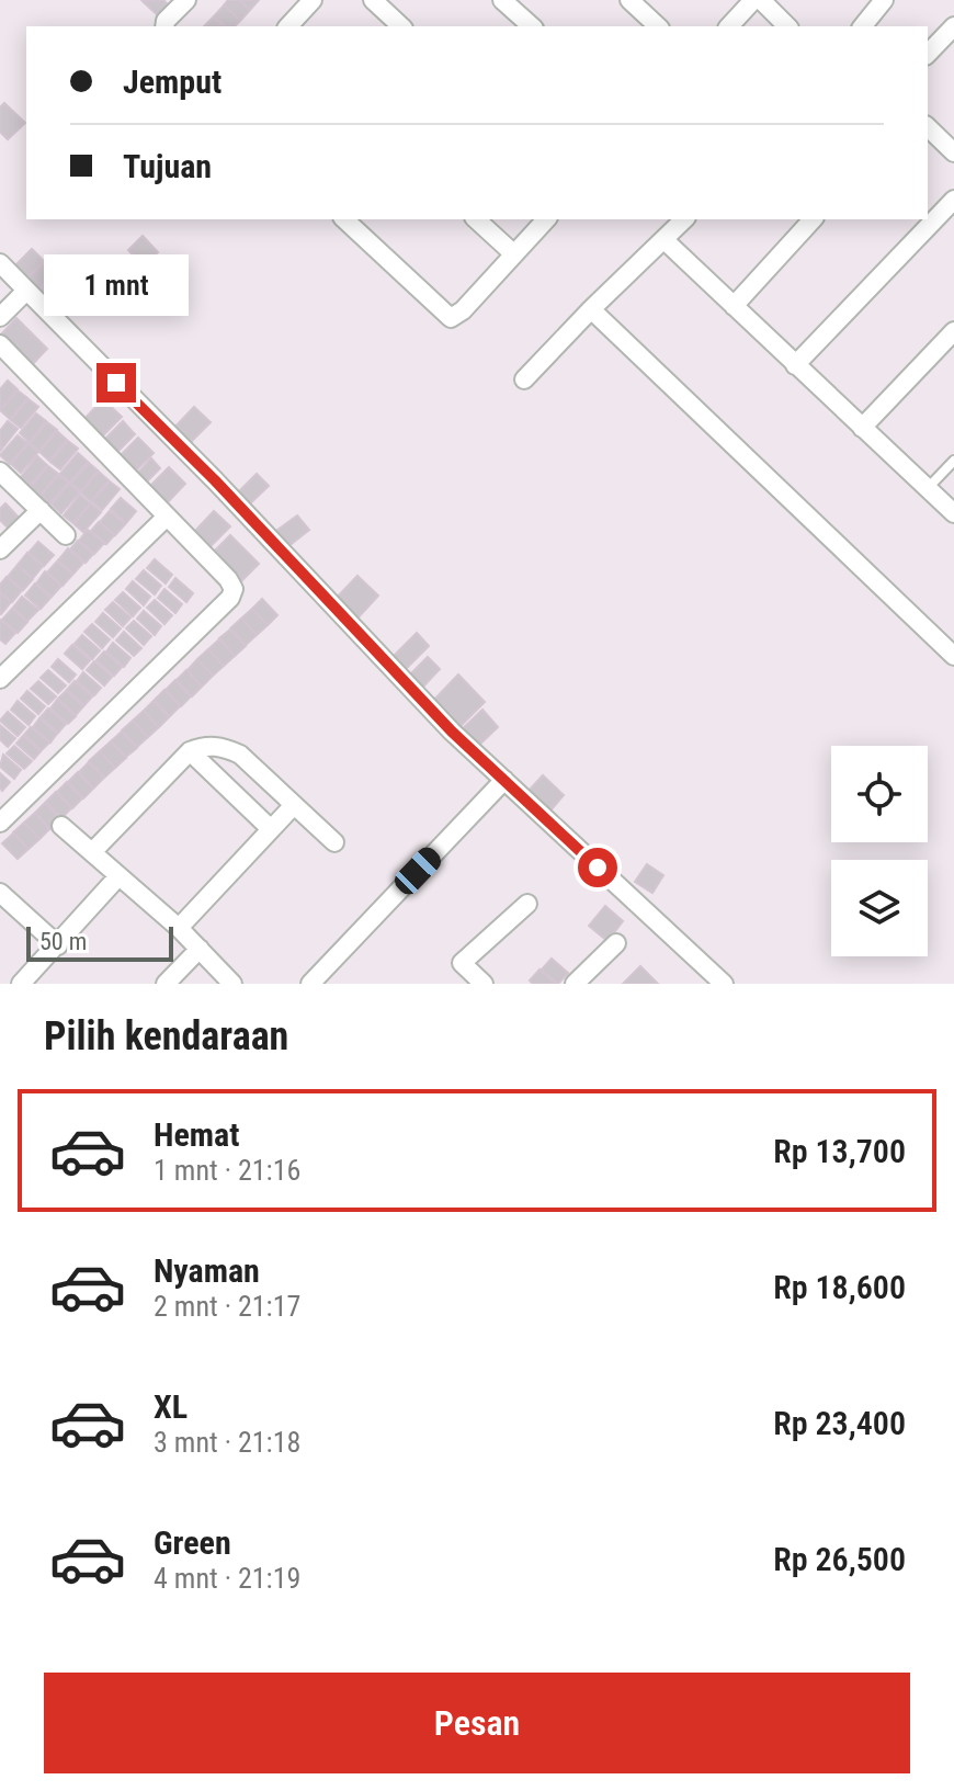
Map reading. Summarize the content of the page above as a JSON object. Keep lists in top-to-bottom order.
{
  "scale_bar": "50 m",
  "page": {
    "banner": ["Jemput", "Tujuan"],
    "bubble": "1 mnt",
    "scale": "50 m",
    "heading": "Pilih kendaraan",
    "list": [
      {
        "name": "Hemat",
        "note": "1 mnt · 21:16",
        "value": "Rp 13,700"
      },
      {
        "name": "Nyaman",
        "note": "2 mnt · 21:17",
        "value": "Rp 18,600"
      },
      {
        "name": "XL",
        "note": "3 mnt · 21:18",
        "value": "Rp 23,400"
      },
      {
        "name": "Green",
        "note": "4 mnt · 21:19",
        "value": "Rp 26,500"
      }
    ],
    "buttons": "Pesan"
  }
}
